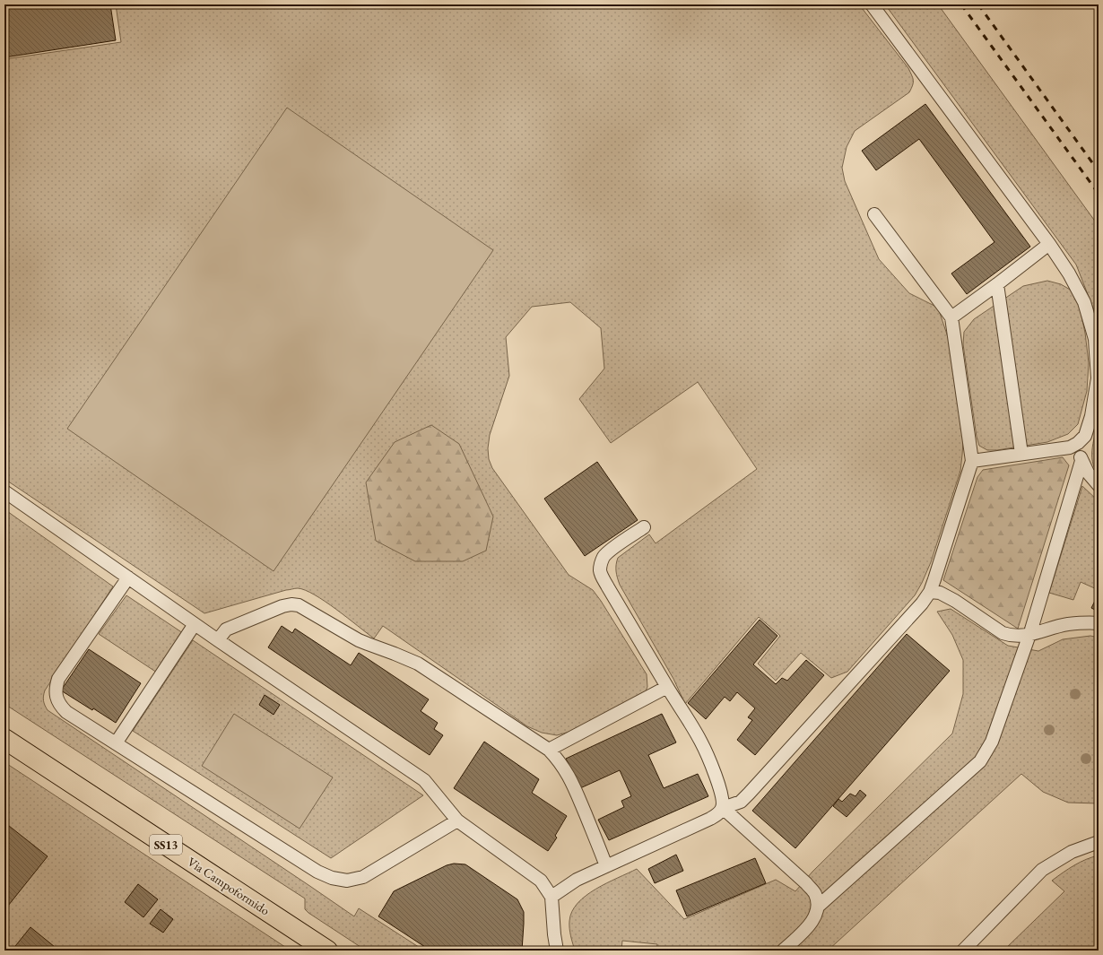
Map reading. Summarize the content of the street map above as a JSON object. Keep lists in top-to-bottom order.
{
  "streets": {
    "main road": ["SS13", "Via Campoformido"]
  }
}
